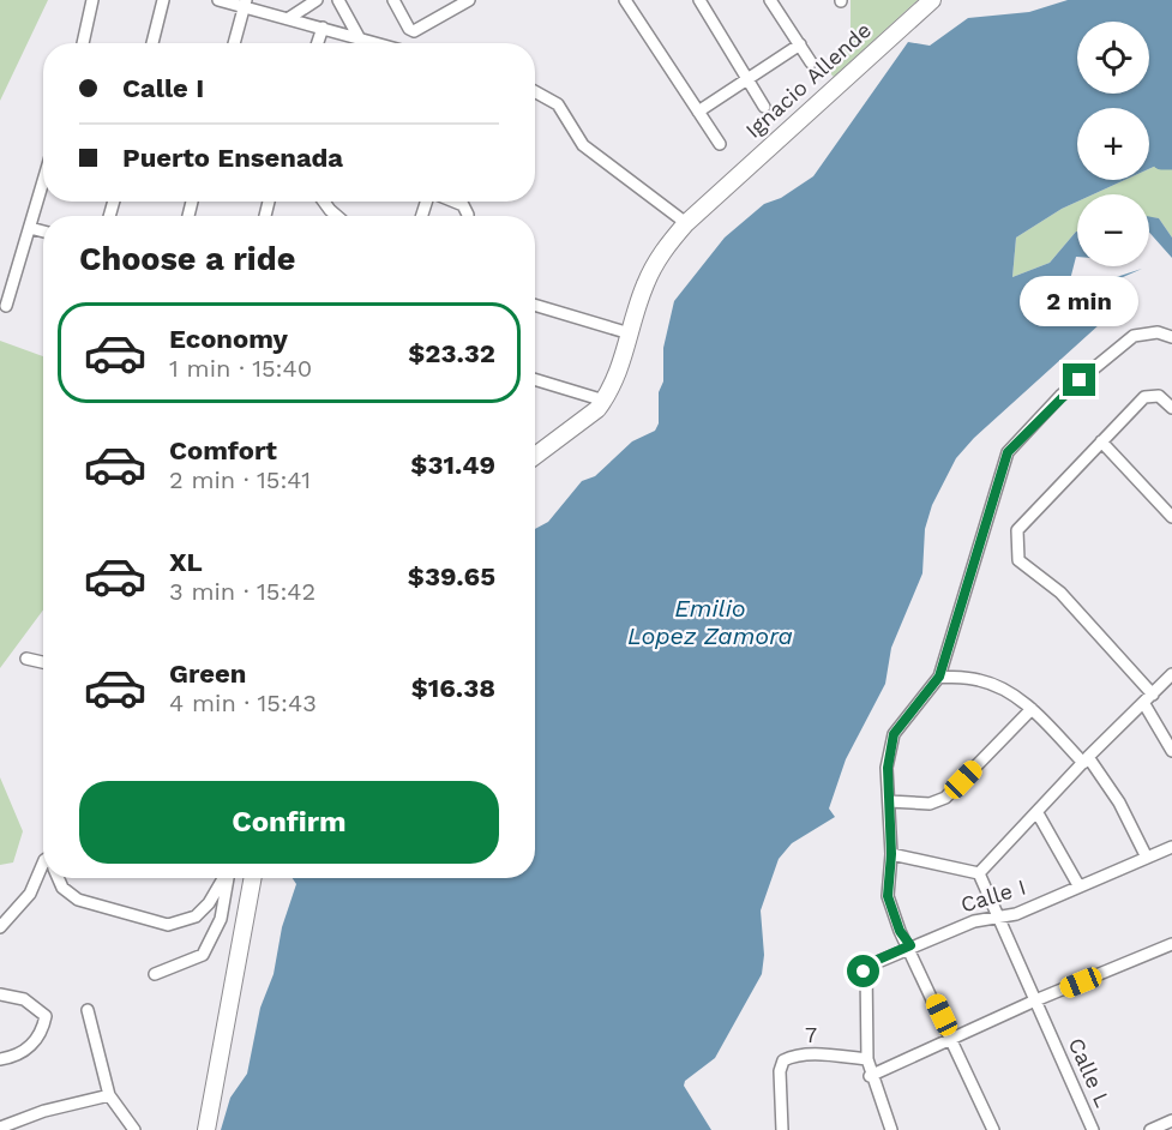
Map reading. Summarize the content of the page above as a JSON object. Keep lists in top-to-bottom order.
{
  "streets": {
    "street": [
      "Ignacio Allende",
      "Calle I",
      "7",
      "Calle L"
    ]
  },
  "crossings": [
    ["Calle I", "7"],
    ["Calle I", "Calle L"]
  ],
  "water": ["Emilio Lopez Zamora"],
  "page": {
    "map_buttons": ["+", "−"],
    "banner": ["Calle I", "Puerto Ensenada"],
    "heading": "Choose a ride",
    "bubble": "2 min",
    "list": [
      {
        "name": "Economy",
        "note": "1 min · 15:40",
        "value": "$23.32"
      },
      {
        "name": "Comfort",
        "note": "2 min · 15:41",
        "value": "$31.49"
      },
      {
        "name": "XL",
        "note": "3 min · 15:42",
        "value": "$39.65"
      },
      {
        "name": "Green",
        "note": "4 min · 15:43",
        "value": "$16.38"
      }
    ],
    "buttons": "Confirm"
  }
}
